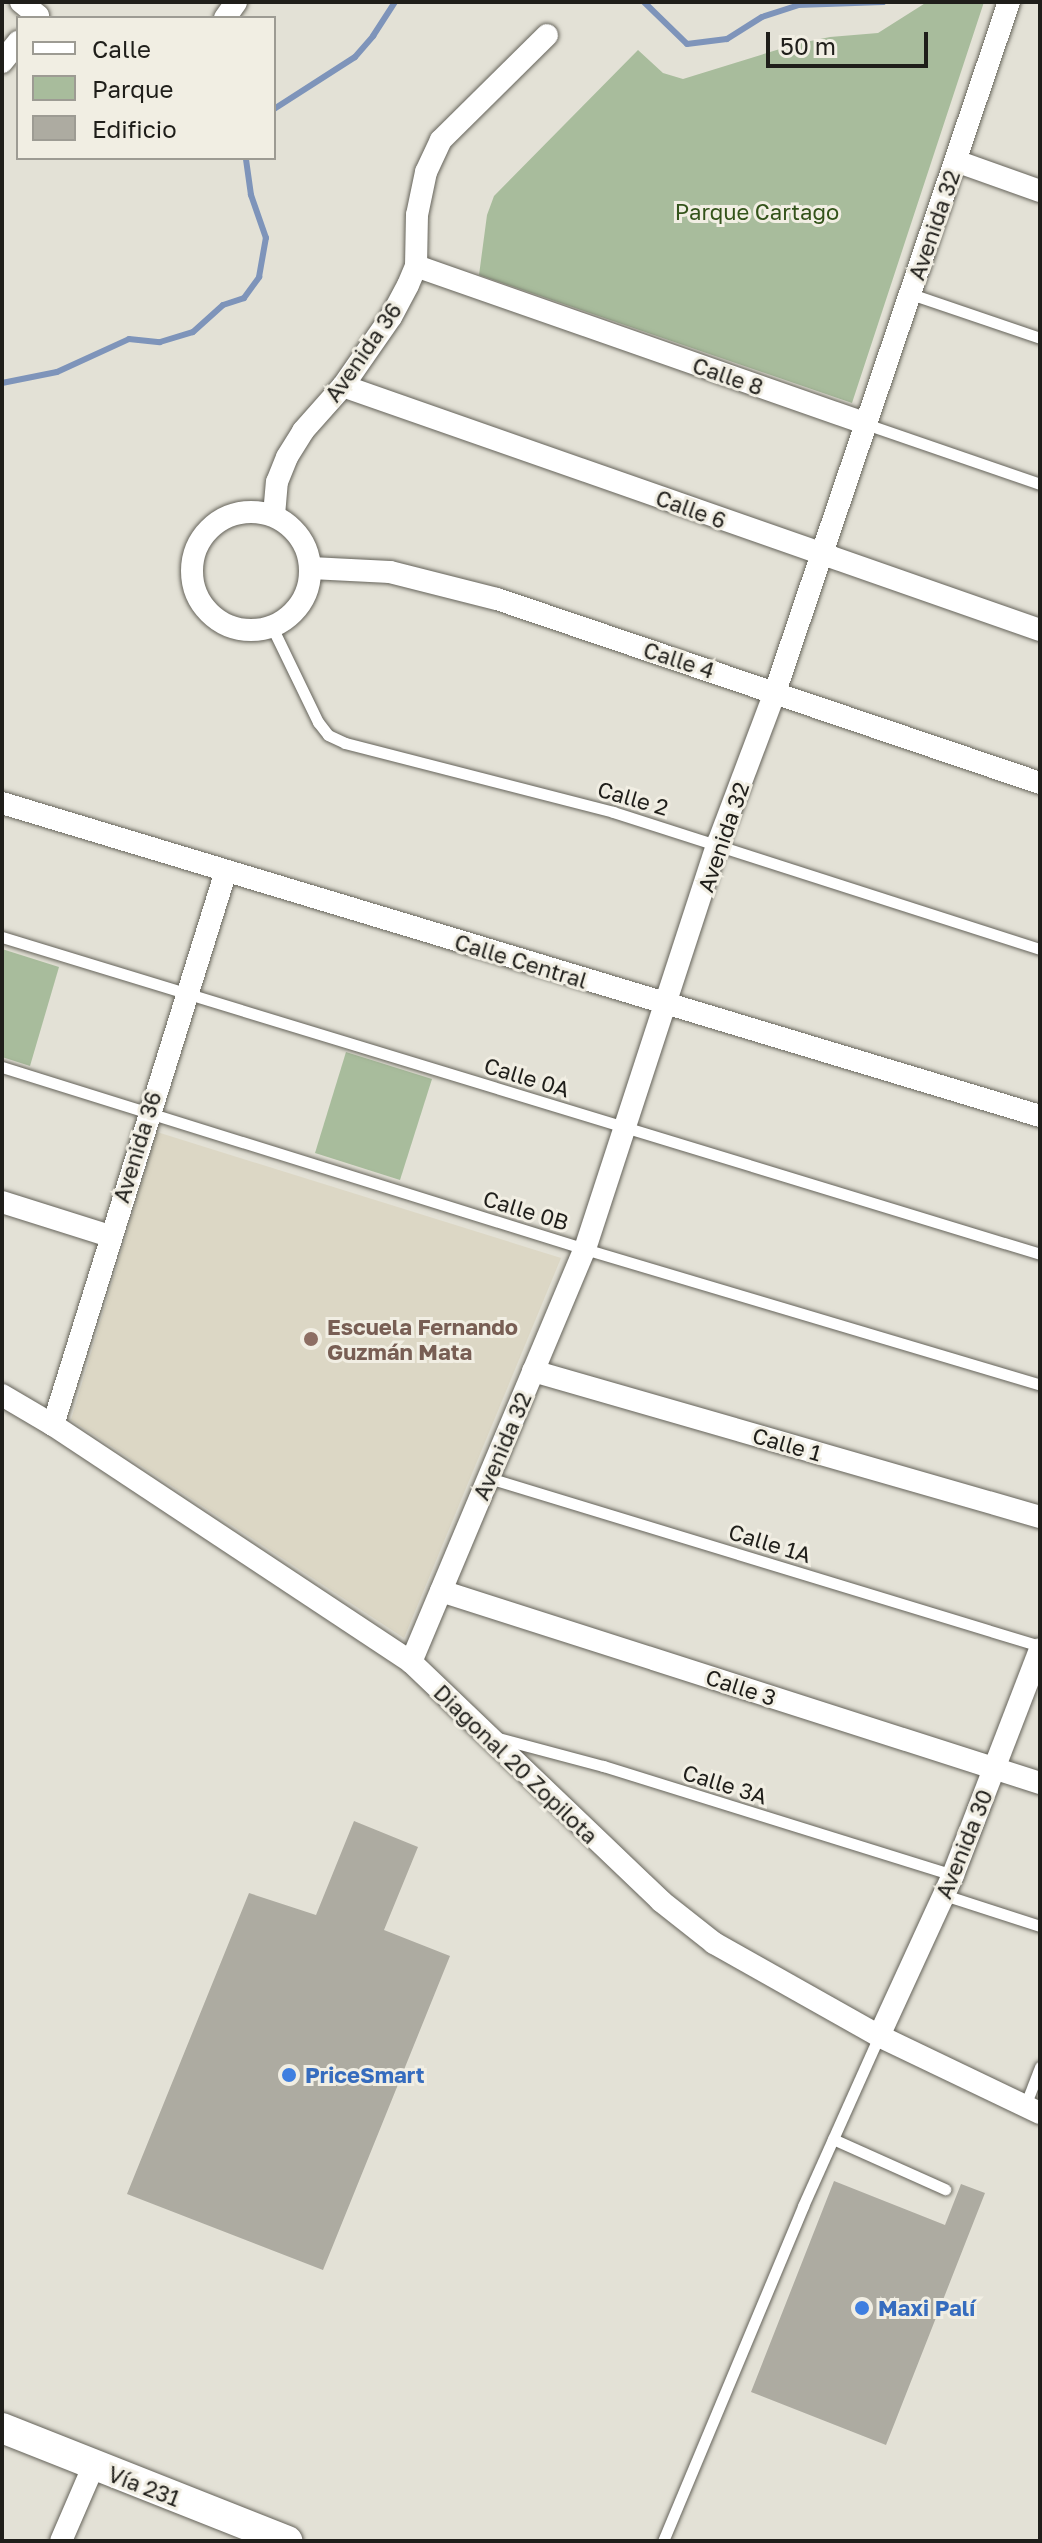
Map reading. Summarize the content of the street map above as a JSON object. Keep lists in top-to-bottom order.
{
  "streets": {
    "main road": ["Vía 231"],
    "street": [
      "Avenida 32",
      "Avenida 36",
      "Calle 8",
      "Calle 6",
      "Calle 4",
      "Calle Central",
      "Calle 1",
      "Calle 3",
      "Diagonal 20 Zopilota",
      "Avenida 30"
    ],
    "lane": [
      "Calle 2",
      "Calle 0A",
      "Calle 0B",
      "Calle 1A",
      "Calle 3A"
    ]
  },
  "crossings": [
    ["Avenida 32", "Calle 8"],
    ["Avenida 32", "Calle 6"],
    ["Avenida 32", "Calle 4"],
    ["Avenida 32", "Calle 2"],
    ["Avenida 32", "Calle Central"],
    ["Avenida 32", "Calle 0A"],
    ["Avenida 32", "Calle 0B"],
    ["Avenida 32", "Calle 1"],
    ["Avenida 32", "Calle 1A"],
    ["Avenida 32", "Calle 3"],
    ["Avenida 32", "Diagonal 20 Zopilota"],
    ["Avenida 36", "Calle 8"],
    ["Avenida 36", "Calle 6"],
    ["Avenida 36", "Calle 4"],
    ["Avenida 36", "Calle 2"],
    ["Avenida 36", "Calle Central"],
    ["Avenida 36", "Calle 0A"],
    ["Avenida 36", "Calle 0B"],
    ["Avenida 36", "Diagonal 20 Zopilota"],
    ["Calle 4", "Calle 2"],
    ["Calle 1A", "Avenida 30"],
    ["Calle 3", "Avenida 30"],
    ["Diagonal 20 Zopilota", "Calle 3A"],
    ["Diagonal 20 Zopilota", "Avenida 30"],
    ["Calle 3A", "Avenida 30"]
  ],
  "parks": ["Parque Cartago"],
  "places": ["Escuela Fernando Guzmán Mata", "PriceSmart", "Maxi Palí"],
  "legend": ["Calle", "Parque", "Edificio"],
  "scale_bar": "50 m"
}
